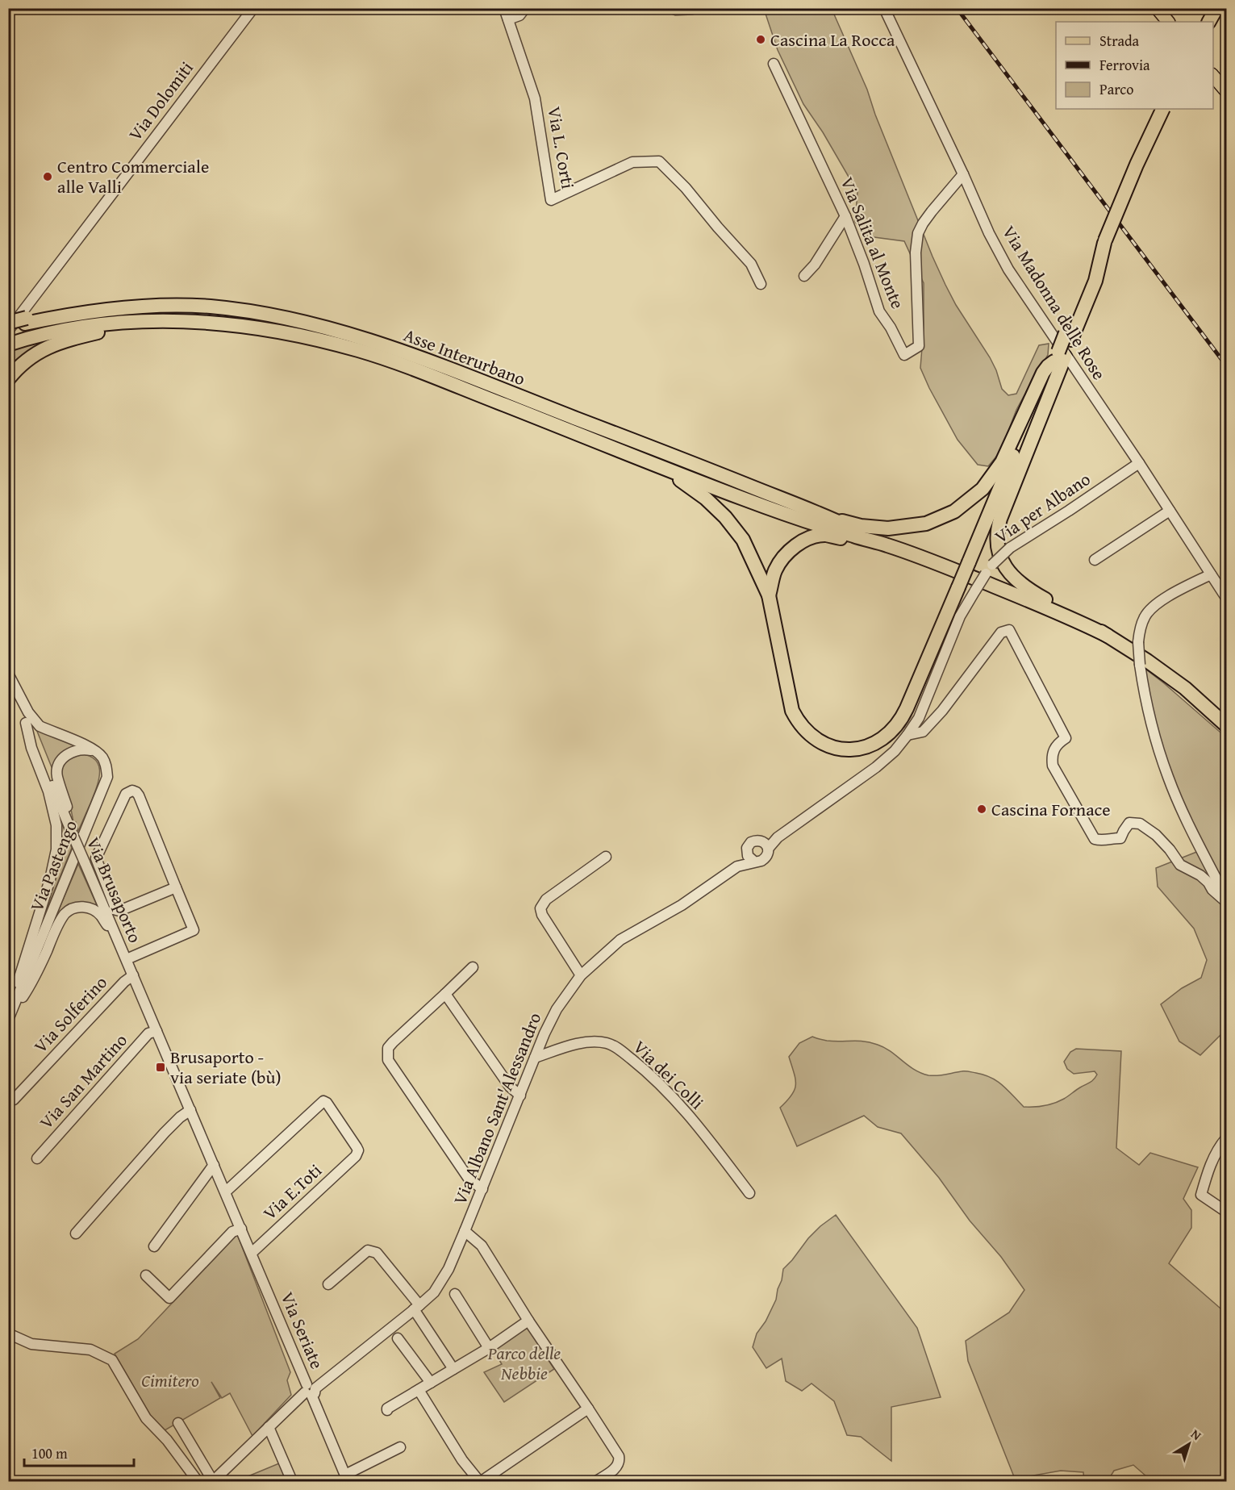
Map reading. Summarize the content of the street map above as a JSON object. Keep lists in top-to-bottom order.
{
  "streets": {
    "highway": ["Asse Interurbano"],
    "street": [
      "Via Dolomiti",
      "Via L. Corti",
      "Via Salita al Monte",
      "Via Madonna delle Rose",
      "Via per Albano",
      "Via Pastengo",
      "Via Brusaporto",
      "Via Solferino",
      "Via dei Colli",
      "Via San Martino",
      "Via Albano Sant'Alessandro",
      "Via E.Toti",
      "Via Seriate"
    ]
  },
  "crossings": [
    ["Via Dolomiti", "Asse Interurbano"],
    ["Via Salita al Monte", "Via Madonna delle Rose"],
    ["Via Madonna delle Rose", "Via per Albano"],
    ["Via Brusaporto", "Via Solferino"],
    ["Via Brusaporto", "Via San Martino"],
    ["Via Brusaporto", "Via E.Toti"],
    ["Via Brusaporto", "Via Seriate"],
    ["Via dei Colli", "Via Albano Sant'Alessandro"],
    ["Via Albano Sant'Alessandro", "Via Seriate"]
  ],
  "parks": ["Parco delle Nebbie", "Cimitero"],
  "places": {
    "other": ["Cascina La Rocca", "Centro Commerciale alle Valli", "Cascina Fornace"],
    "transit": ["Brusaporto - via seriate (bù)"]
  },
  "legend": ["Strada", "Ferrovia", "Parco"],
  "scale_bar": "100 m",
  "north": "top right"
}
